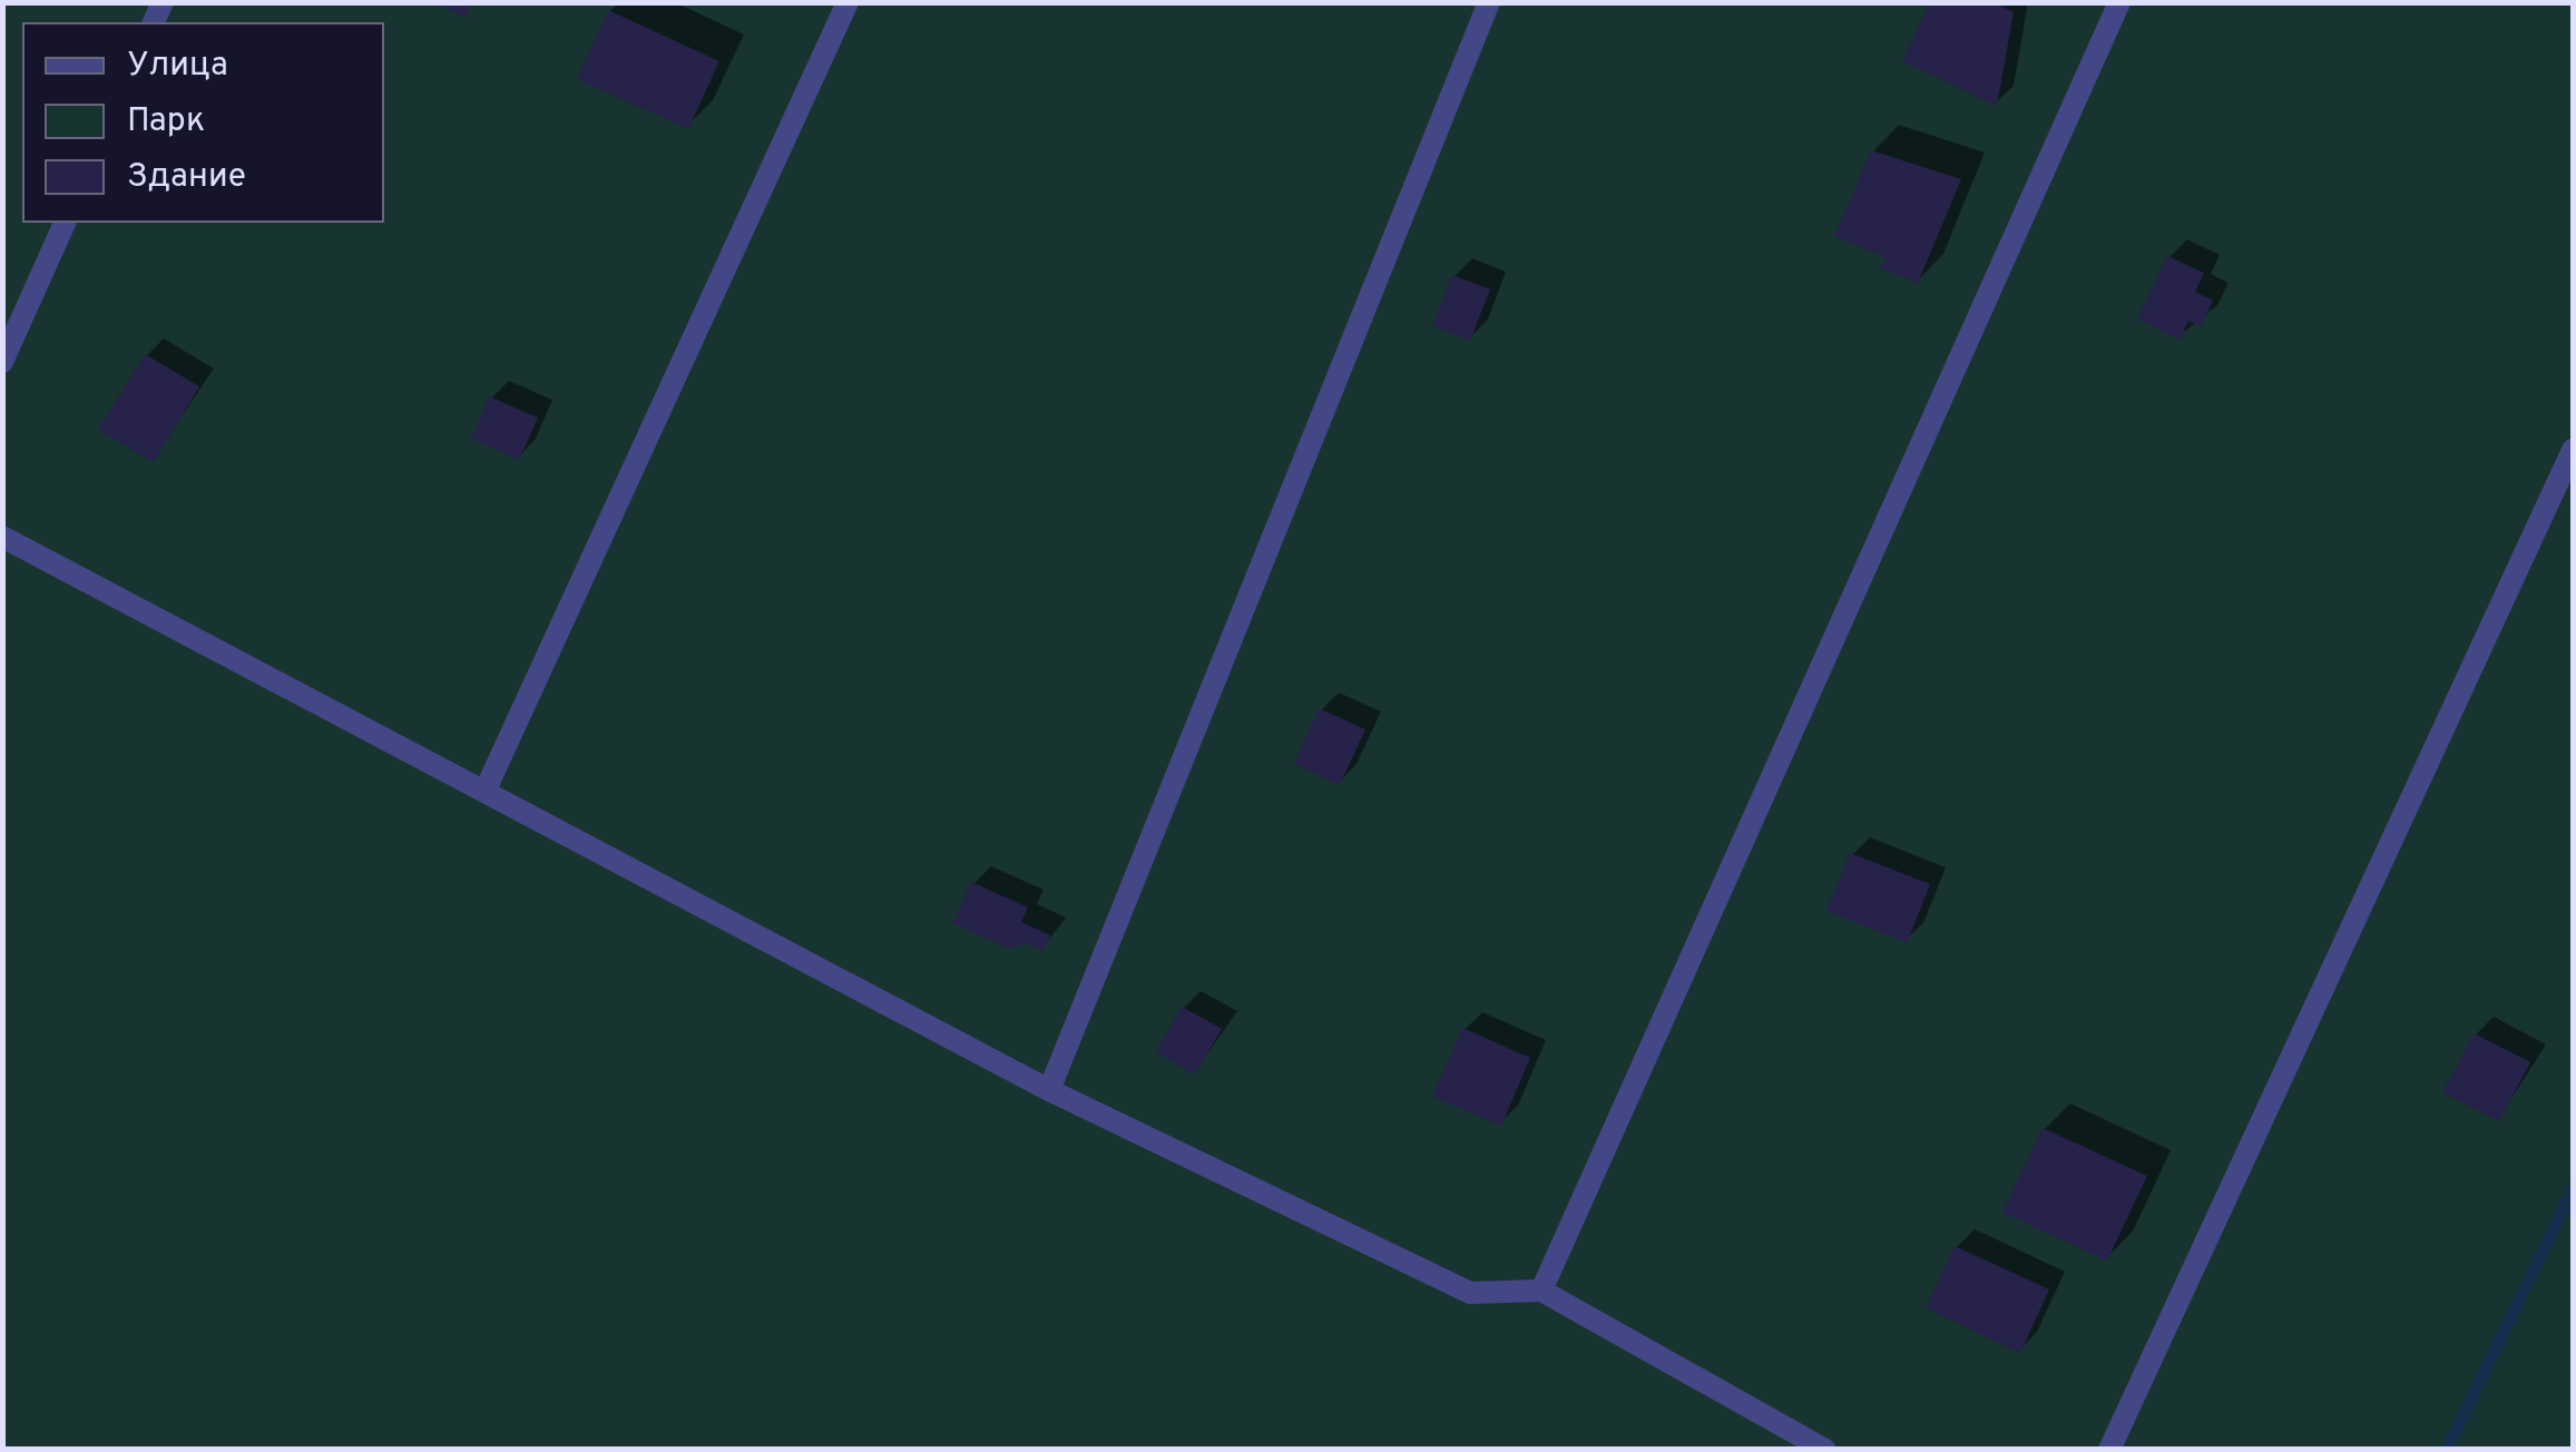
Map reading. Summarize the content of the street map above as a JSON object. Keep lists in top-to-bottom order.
{
  "legend": ["Улица", "Парк", "Здание"]
}
